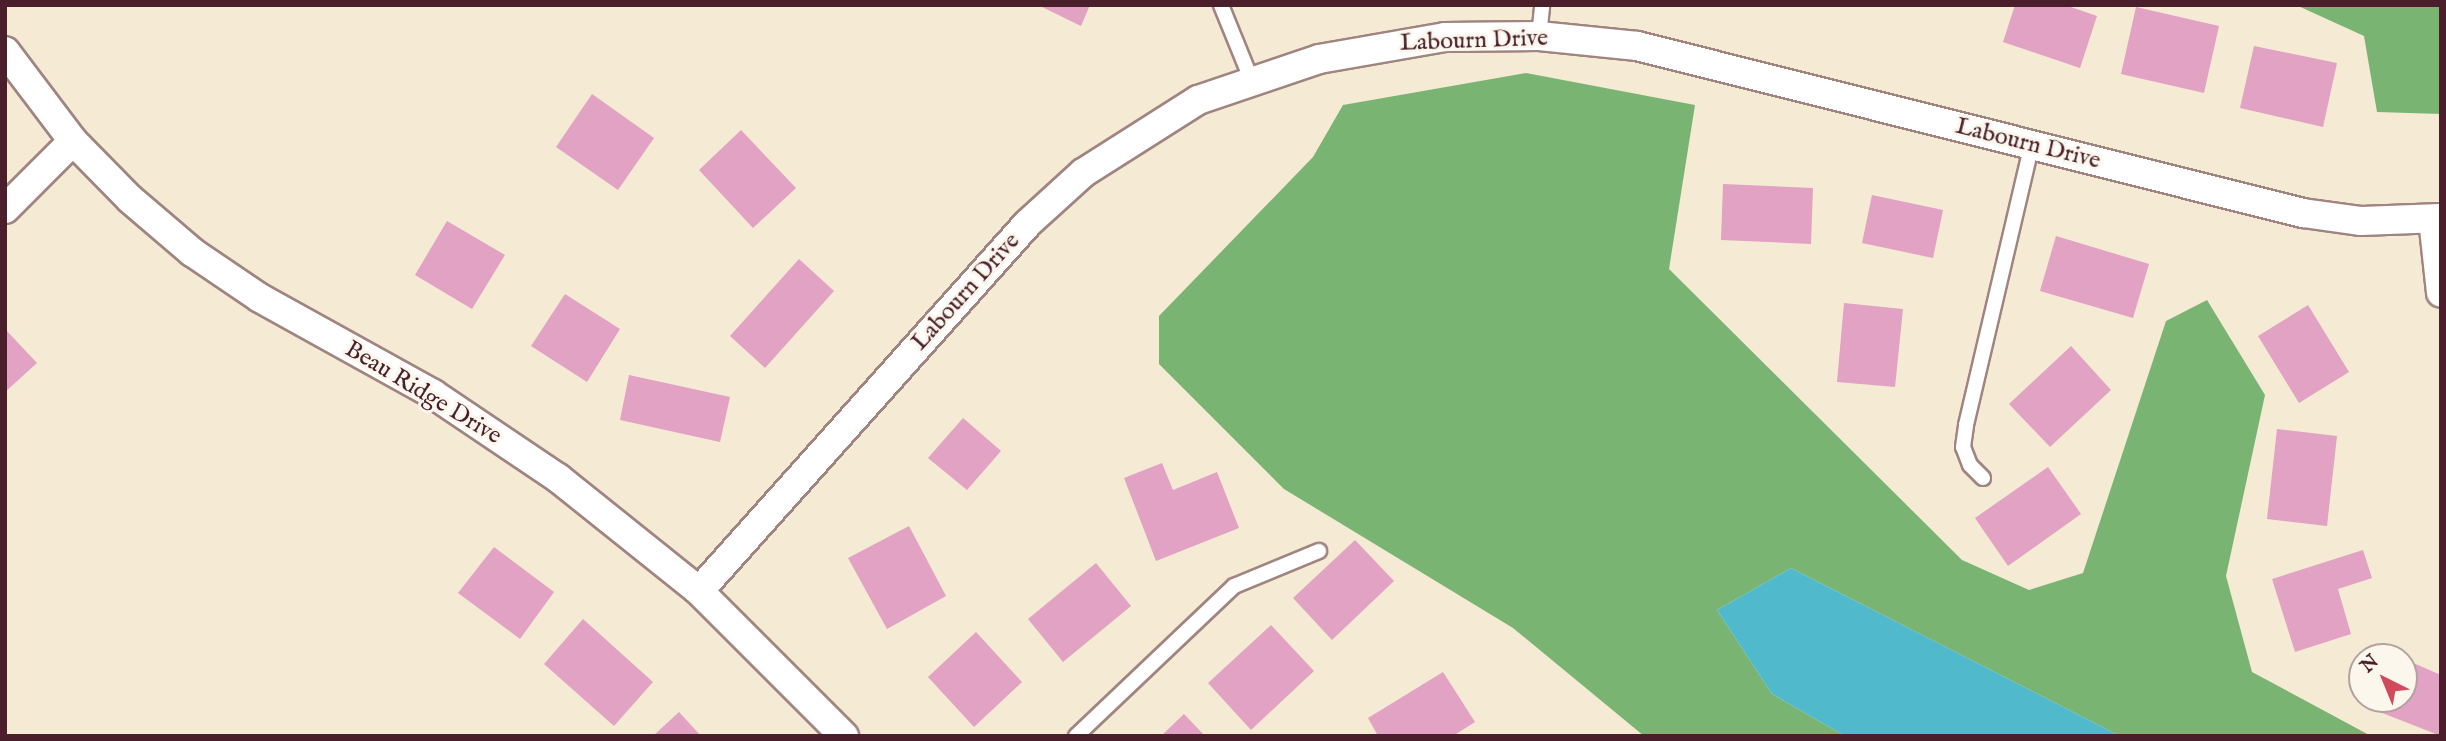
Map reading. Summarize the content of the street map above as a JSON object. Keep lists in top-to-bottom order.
{
  "streets": {
    "street": ["Labourn Drive", "Beau Ridge Drive"]
  },
  "crossings": [
    ["Labourn Drive", "Beau Ridge Drive"]
  ],
  "north": "top left"
}
